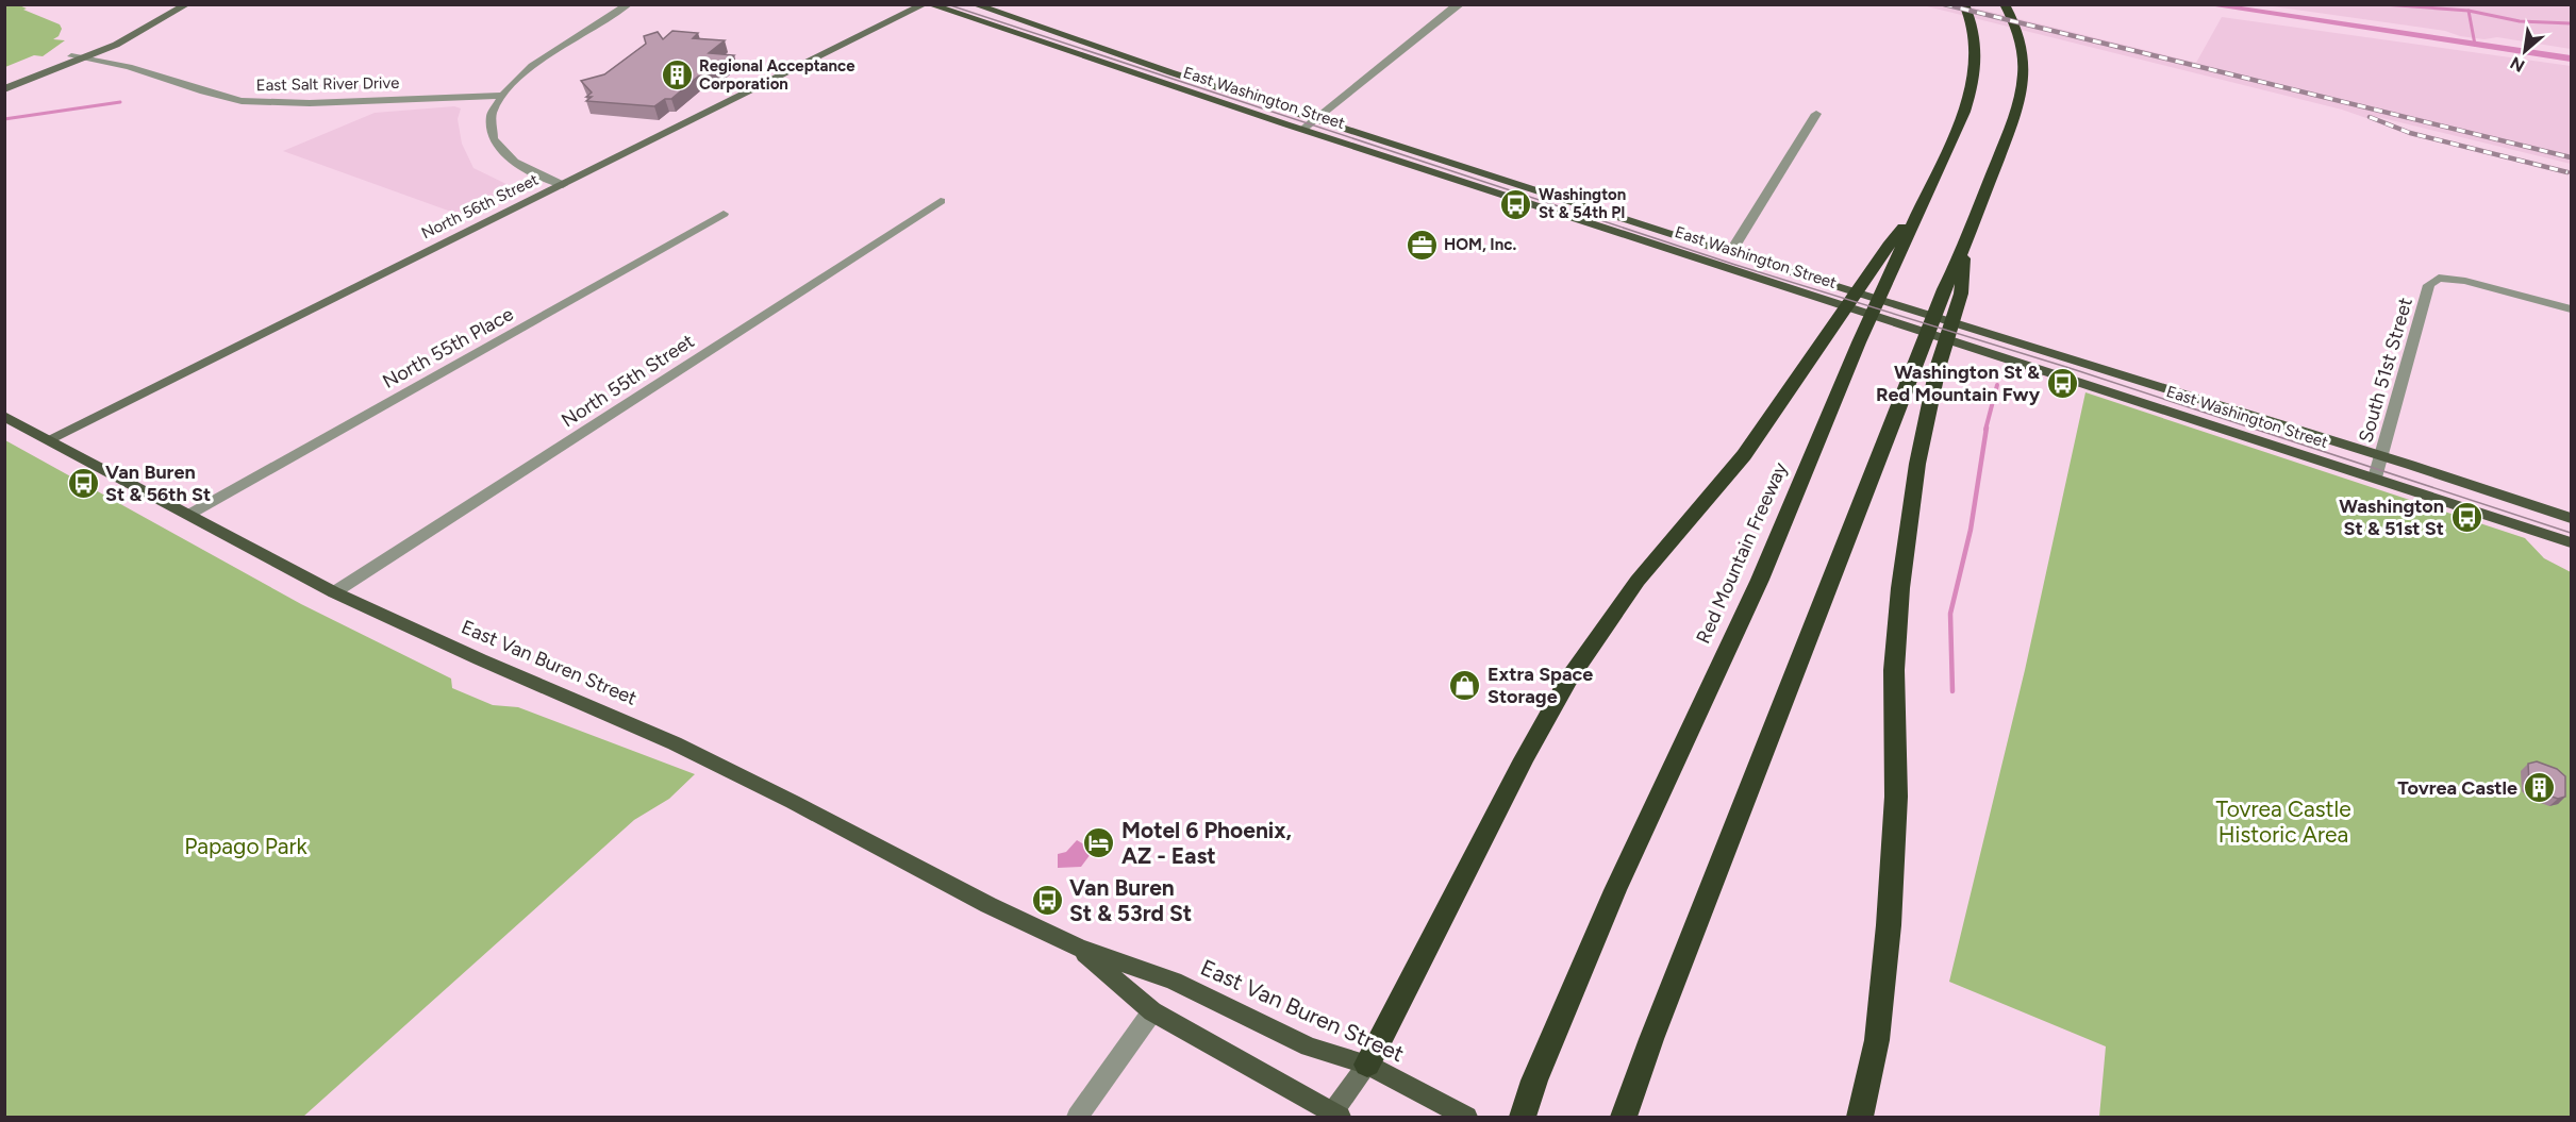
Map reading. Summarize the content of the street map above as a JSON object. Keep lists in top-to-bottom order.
{
  "streets": {
    "highway": ["Red Mountain Freeway"],
    "main road": ["East Washington Street", "East Van Buren Street"],
    "street": [
      "East Salt River Drive",
      "North 56th Street",
      "North 55th Place",
      "South 51st Street",
      "North 55th Street"
    ]
  },
  "crossings": [
    ["East Washington Street", "North 56th Street"],
    ["East Washington Street", "South 51st Street"],
    ["North 56th Street", "East Van Buren Street"],
    ["North 55th Place", "East Van Buren Street"],
    ["North 55th Street", "East Van Buren Street"]
  ],
  "parks": ["Tovrea Castle Historic Area", "Papago Park"],
  "places": {
    "building": ["Regional Acceptance Corporation", "Tovrea Castle"],
    "bus stop": [
      "Washington St & 54th Pl",
      "Washington St & Red Mountain Fwy",
      "Van Buren St & 56th St",
      "Washington St & 51st St",
      "Van Buren St & 53rd St"
    ],
    "office": ["HOM, Inc."],
    "shop": ["Extra Space Storage"],
    "hotel": ["Motel 6 Phoenix, AZ - East"]
  },
  "north": "bottom left"
}
